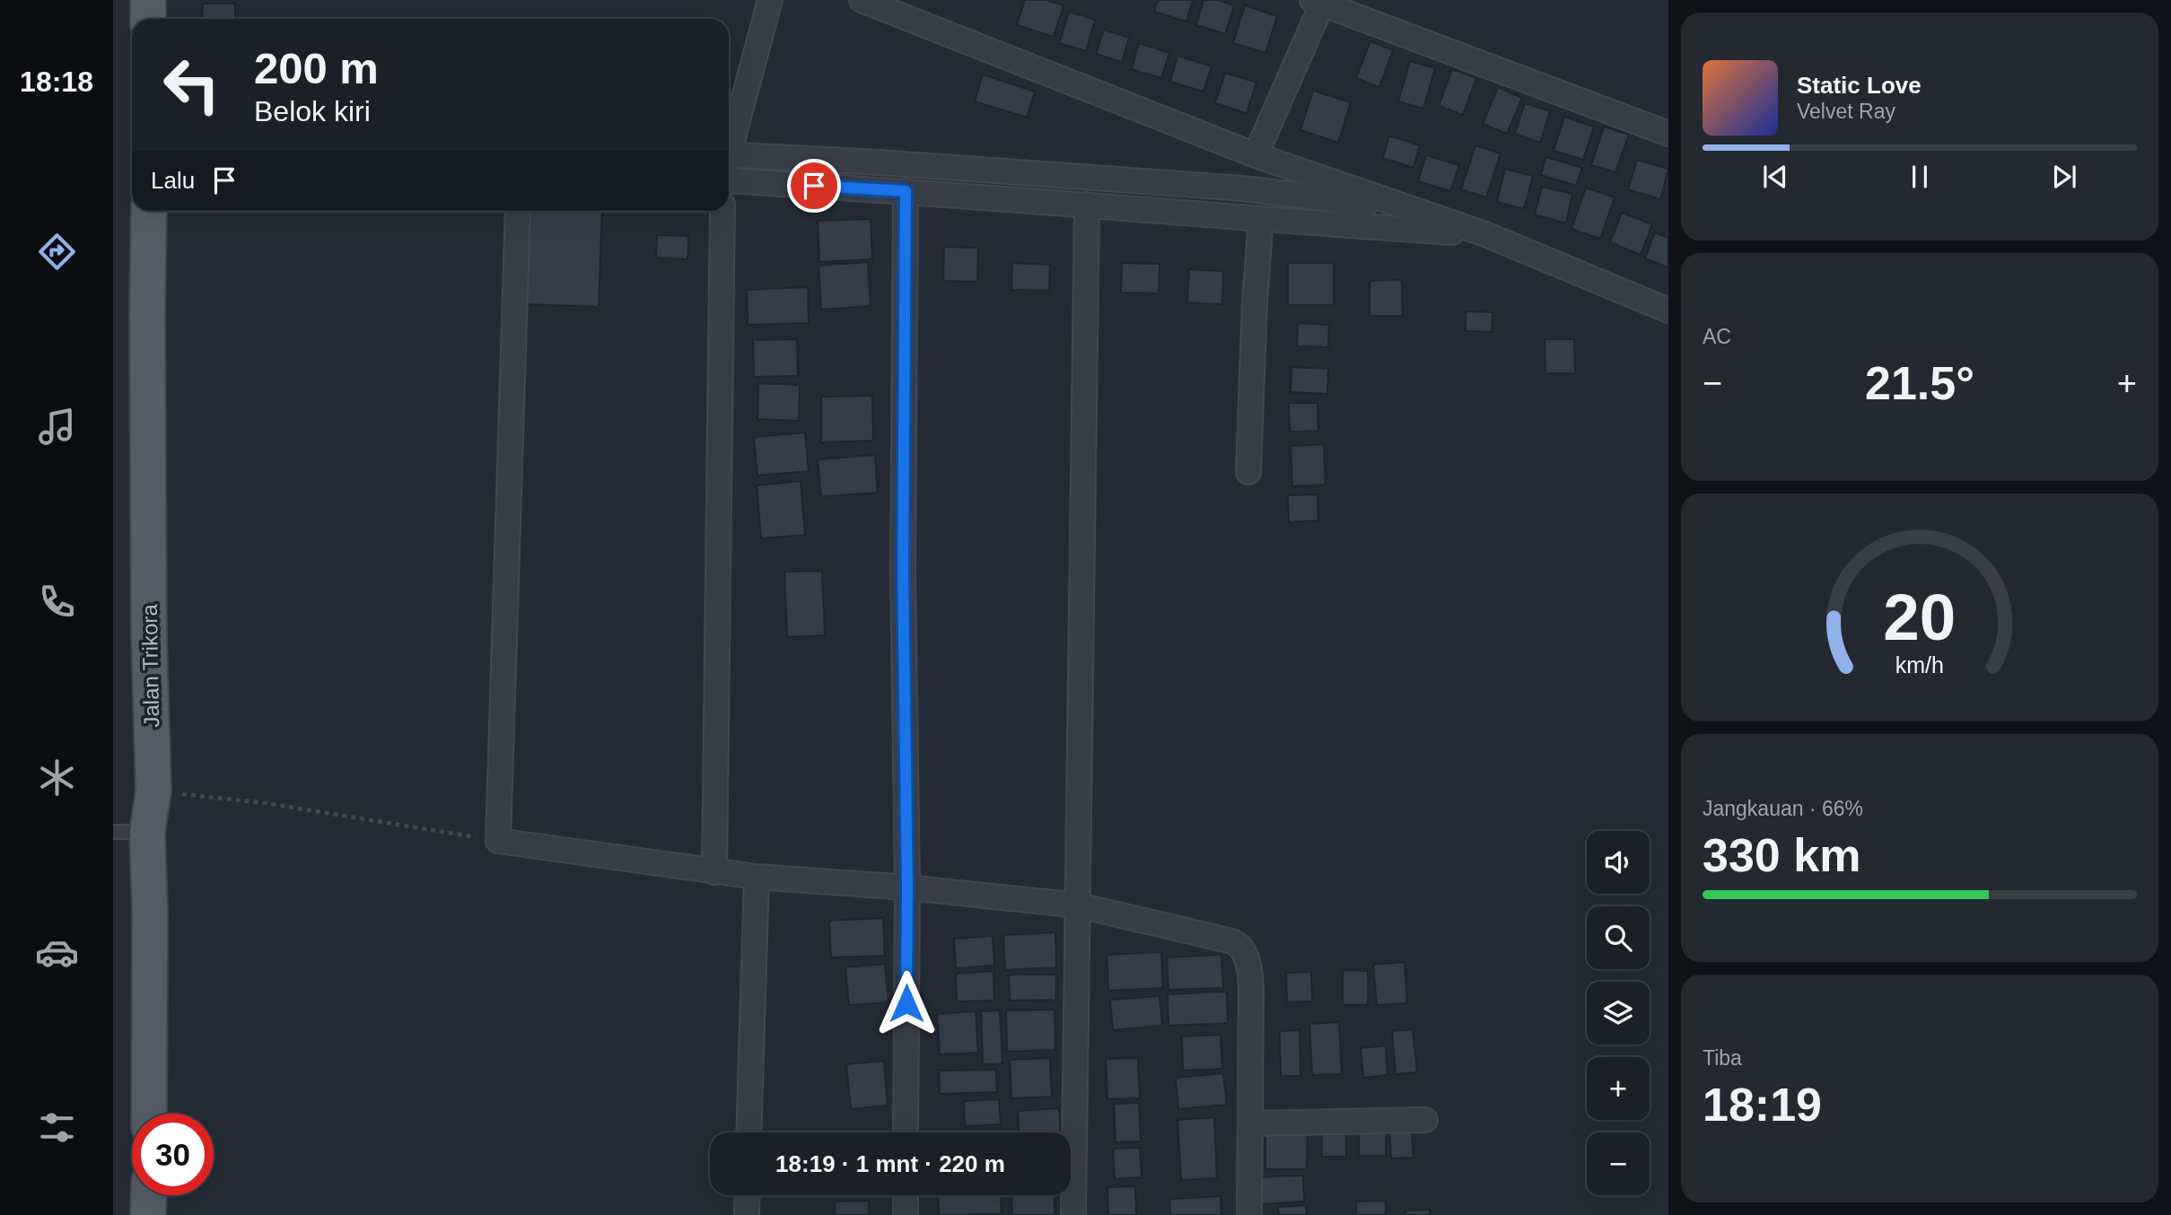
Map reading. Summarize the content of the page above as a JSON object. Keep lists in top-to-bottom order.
{
  "streets": {
    "main road": ["Jalan Trikora"]
  },
  "page": {
    "tabs": "18:18",
    "turn": ["200 m", "Belok kiri"],
    "song": ["Static Love", "Velvet Ray"],
    "then": "Lalu",
    "tile": [
      "AC",
      ["Jangkauan · 66%", "330 km"],
      ["Tiba", "18:19"]
    ],
    "heat": ["−", "21.5°", "+"],
    "map_buttons": ["+", "−"],
    "limit": "30",
    "trip": "18:19 · 1 mnt · 220 m",
    "gauge": ["20", "km/h"]
  }
}
